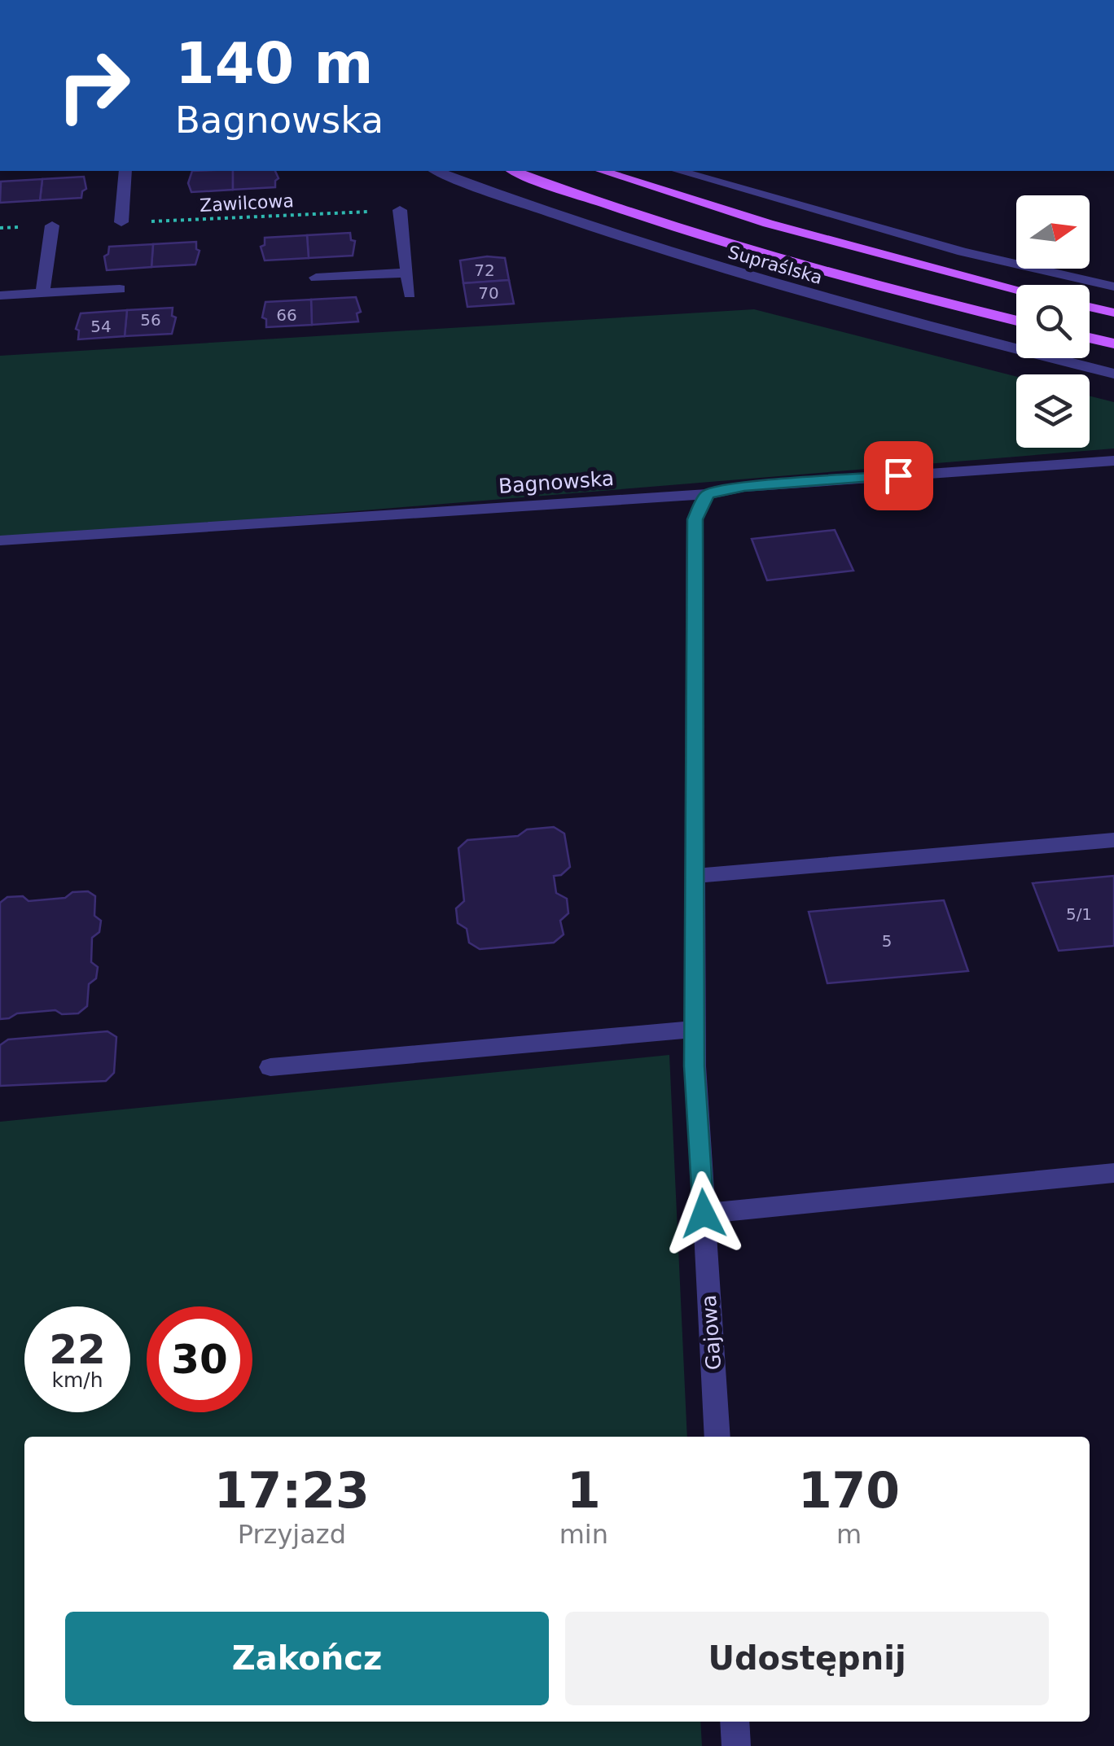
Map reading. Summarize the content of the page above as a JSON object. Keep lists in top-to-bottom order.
{
  "streets": {
    "street": ["Supraślska", "Bagnowska", "Gajowa"],
    "path": ["Zawilcowa"]
  },
  "crossings": [
    ["Bagnowska", "Gajowa"]
  ],
  "house_numbers": [
    "72",
    "70",
    "66",
    "56",
    "54",
    "5/1",
    "5"
  ],
  "north": "right",
  "page": {
    "turn": ["140 m", "Bagnowska"],
    "speed": "22 km/h",
    "limit": "30",
    "eta": [
      "17:23",
      "Przyjazd",
      "1",
      "min",
      "170",
      "m"
    ],
    "buttons": ["Zakończ", "Udostępnij"]
  }
}
